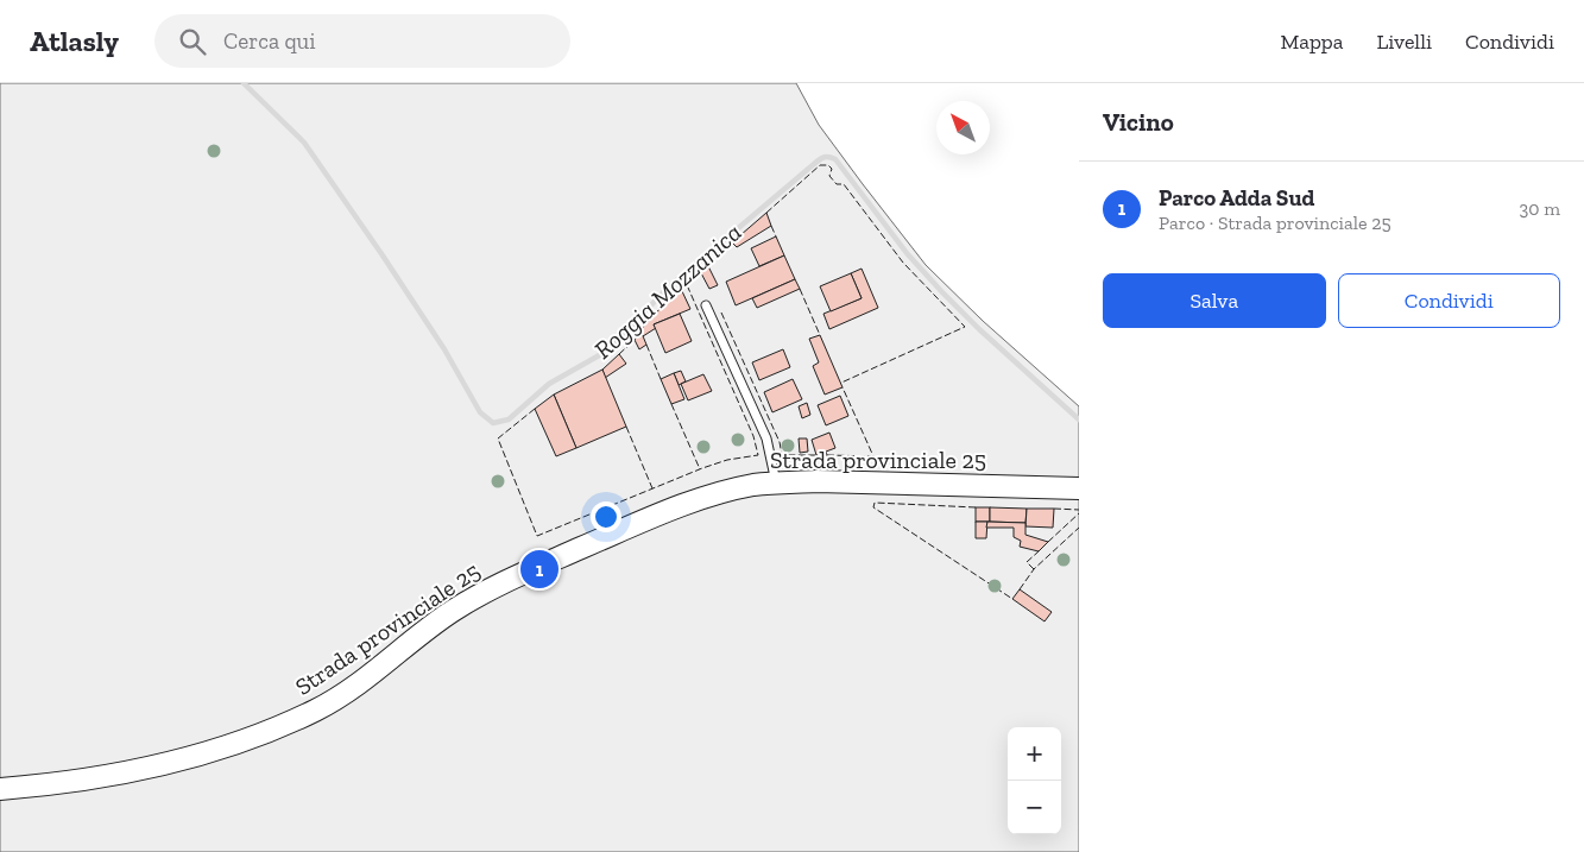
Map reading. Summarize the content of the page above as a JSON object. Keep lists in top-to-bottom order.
{
  "streets": {
    "street": ["Strada provinciale 25"]
  },
  "water": ["Roggia Mozzanica"],
  "north": "top left",
  "page": {
    "header": "Atlasly",
    "search": "Cerca qui",
    "nav": ["Mappa", "Livelli", "Condividi"],
    "heading": "Vicino",
    "list": [
      {
        "mark": "1",
        "name": "Parco Adda Sud",
        "note": "Parco · Strada provinciale 25",
        "value": "30 m"
      }
    ],
    "buttons": ["Salva", "Condividi"],
    "pins": "1",
    "map_buttons": ["+", "−"]
  }
}
